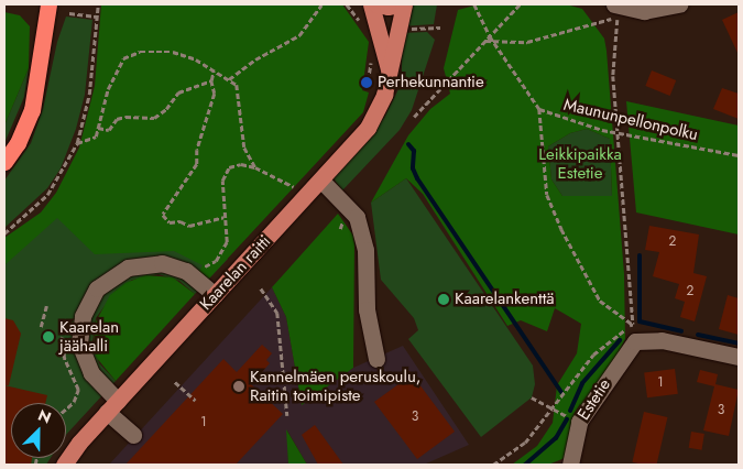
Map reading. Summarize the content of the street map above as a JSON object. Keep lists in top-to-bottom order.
{
  "streets": {
    "main road": ["Kaarelan raitti"],
    "street": ["Estetie"],
    "path": ["Maununpellonpolku"]
  },
  "parks": ["Leikkipaikka Estetie"],
  "places": [
    "Perhekunnantie",
    "Kaarelankenttä",
    "Kaarelan jäähalli",
    "Kannelmäen peruskoulu, Raitin toimipiste"
  ],
  "house_numbers": [
    "2",
    "2",
    "1",
    "3",
    "3",
    "1"
  ],
  "north": "top right"
}
